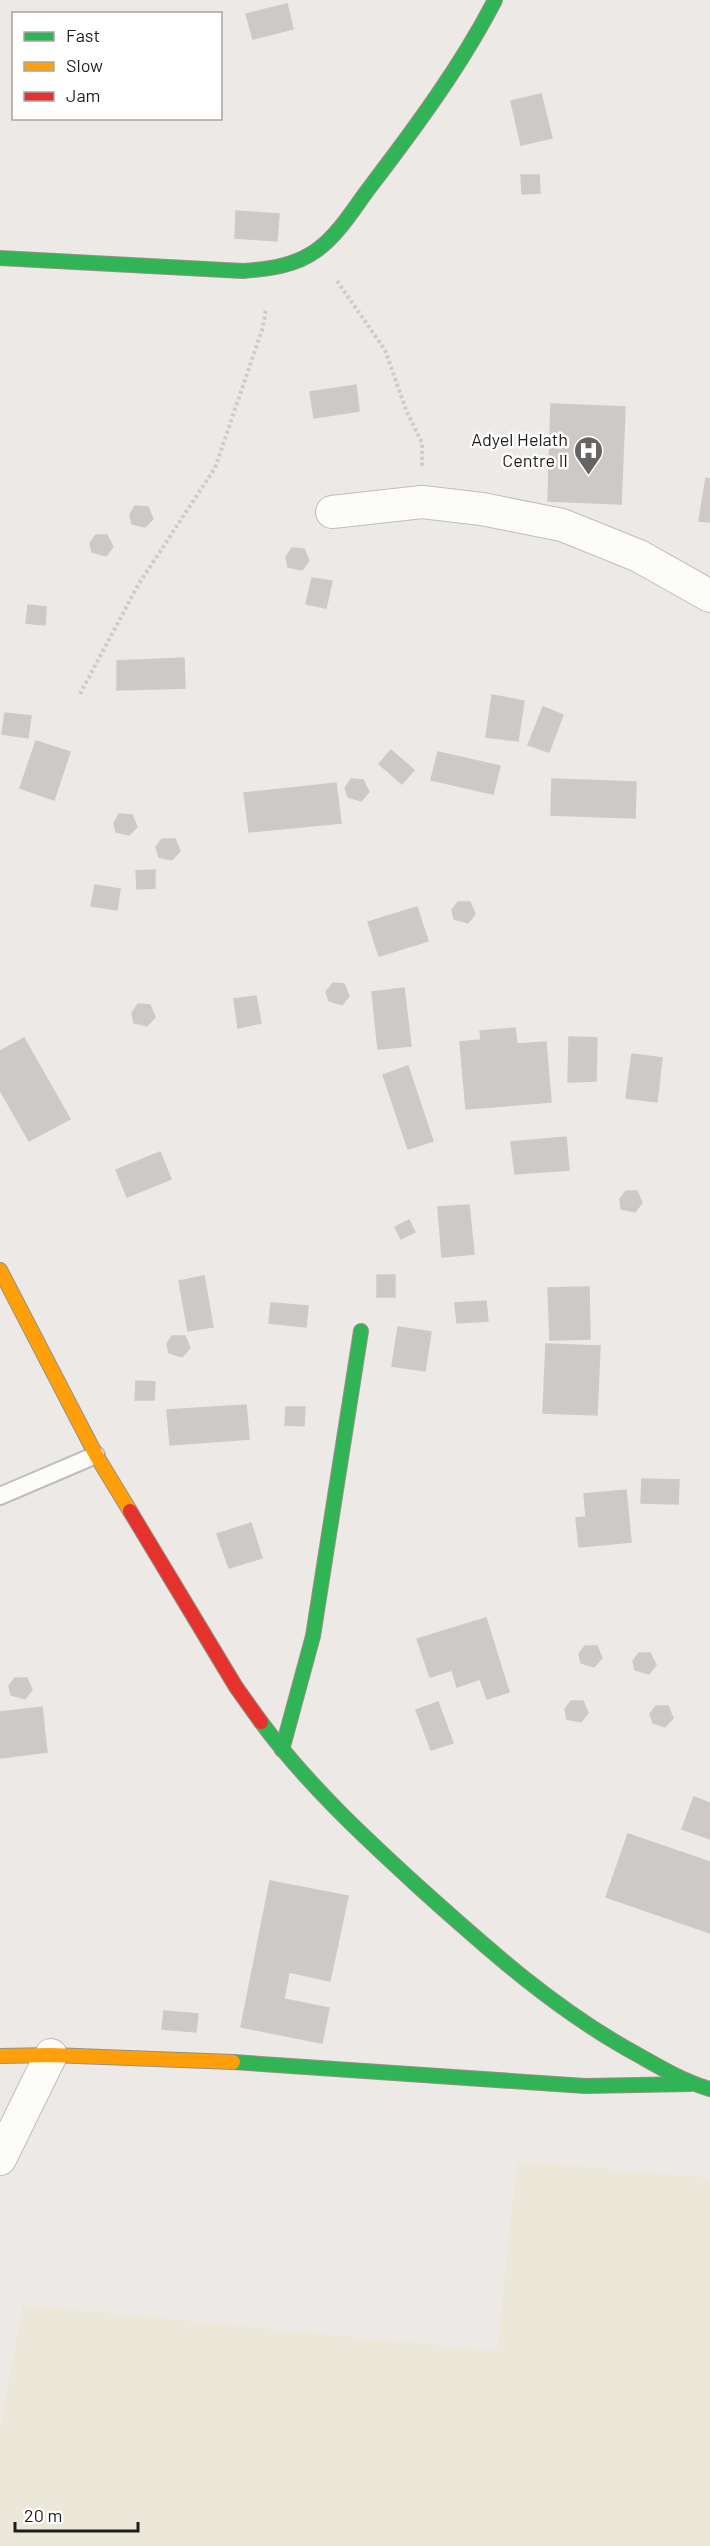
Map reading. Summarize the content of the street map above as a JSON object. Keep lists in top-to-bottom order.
{
  "places": {
    "hospital": ["Adyel Helath Centre II"]
  },
  "legend": ["Fast", "Slow", "Jam"],
  "scale_bar": "20 m"
}
